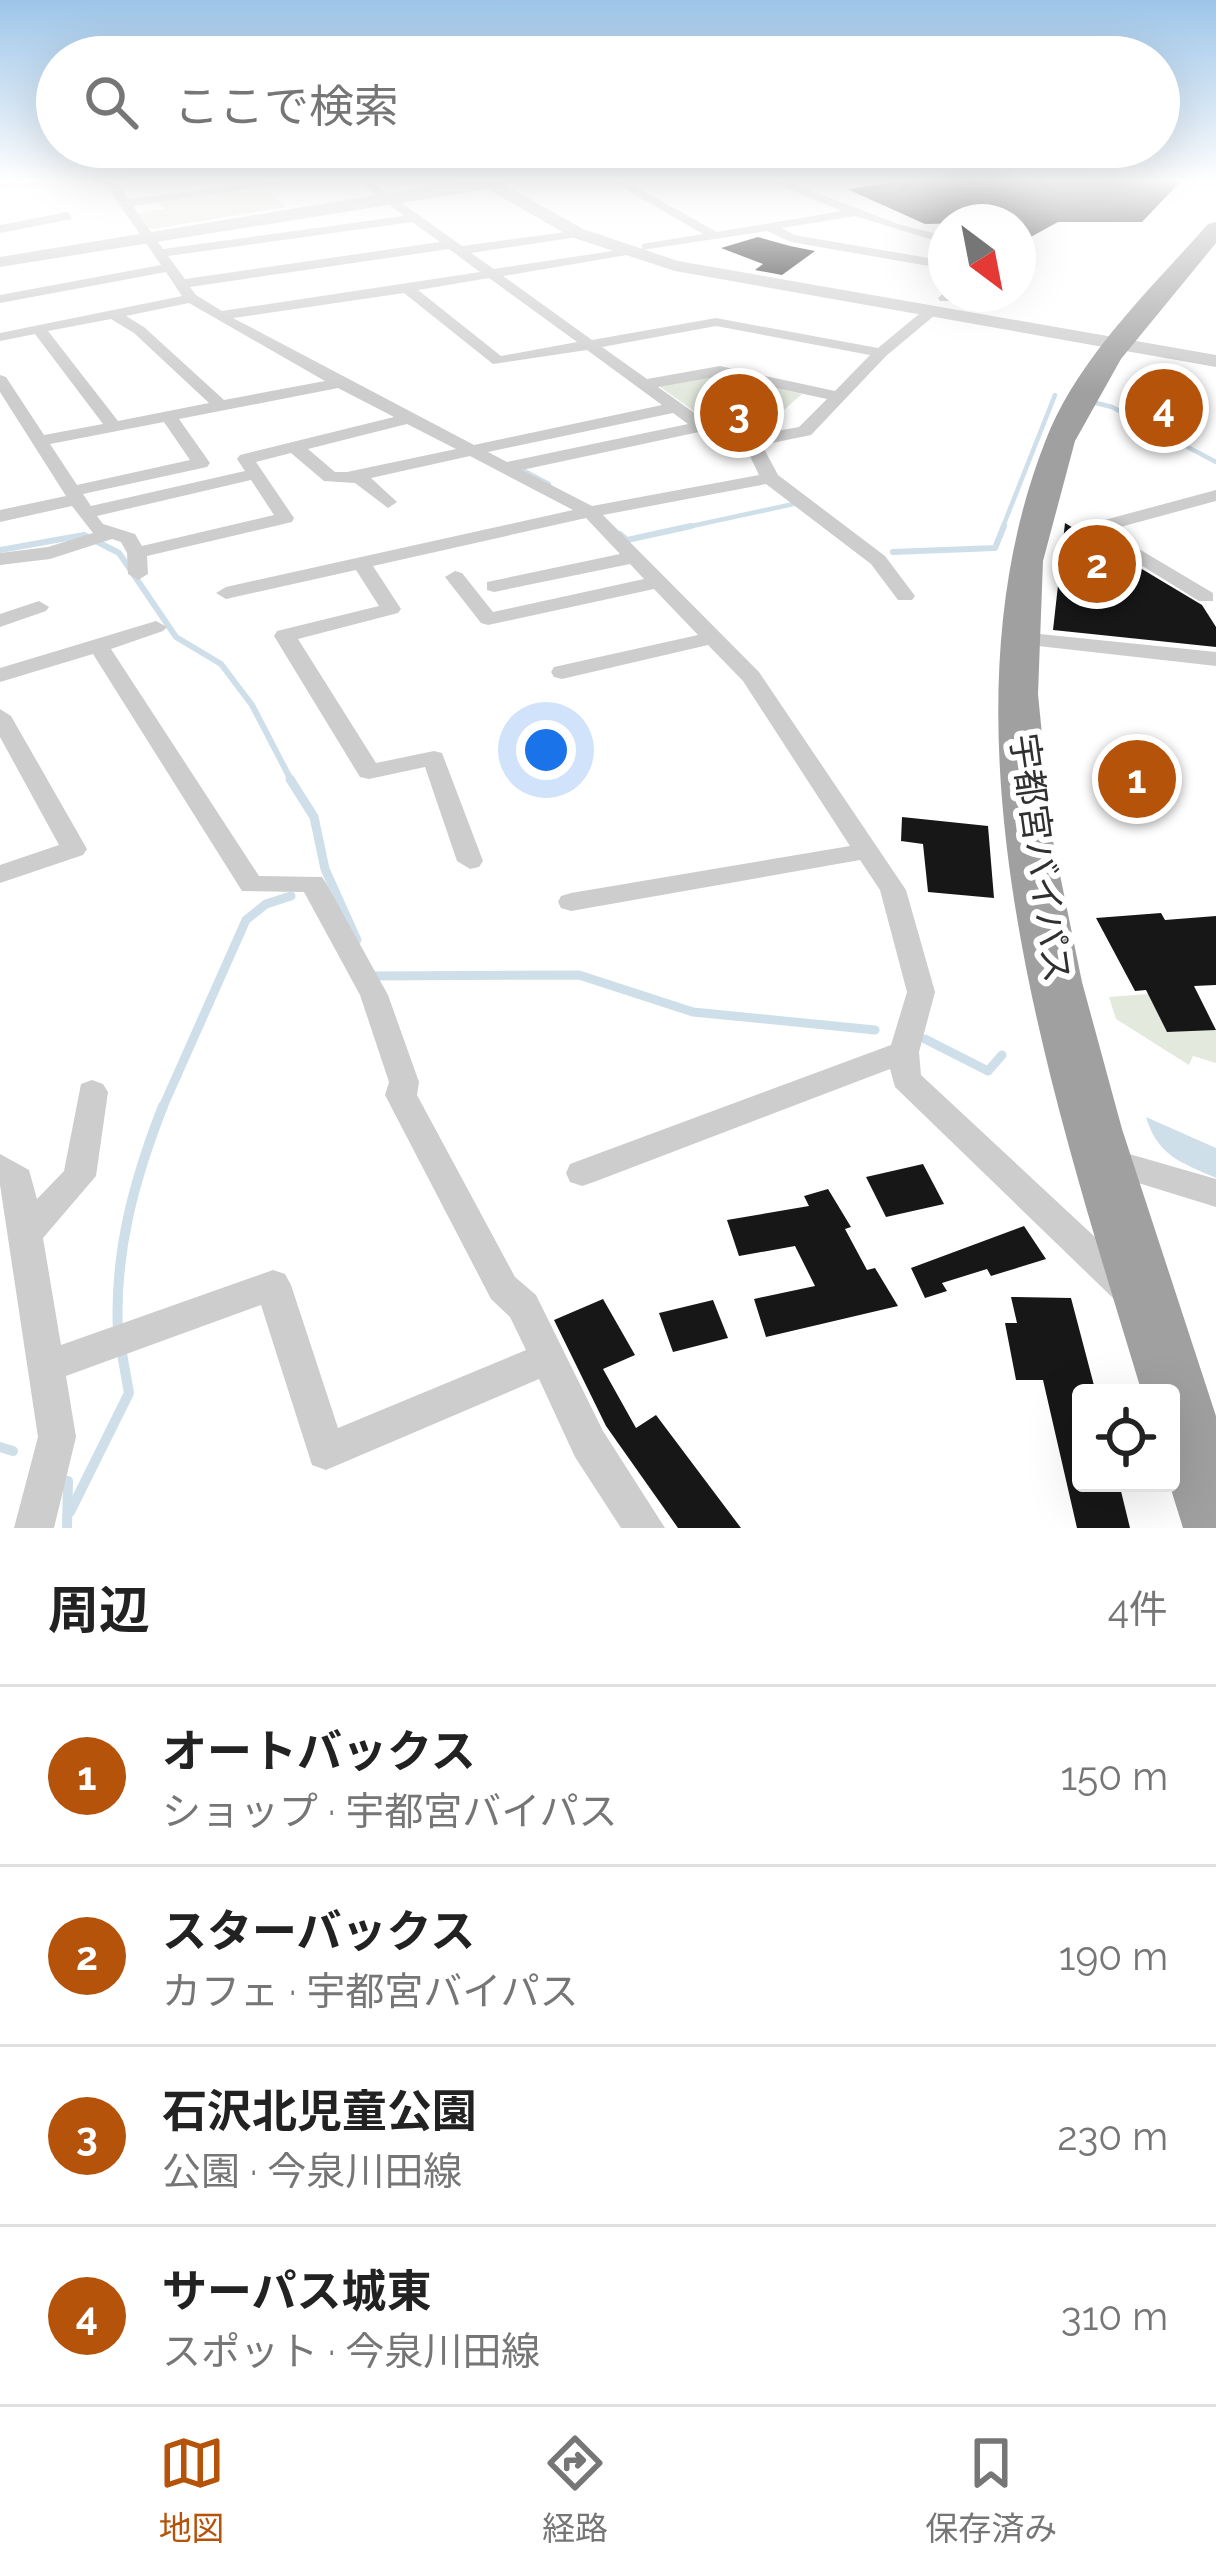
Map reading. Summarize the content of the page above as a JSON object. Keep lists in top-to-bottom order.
{
  "streets": {
    "highway": ["宇都宮バイパス"]
  },
  "north": "bottom right",
  "page": {
    "search": "ここで検索",
    "pins": [
      "4",
      "3",
      "2",
      "1"
    ],
    "heading": ["周辺", "4件"],
    "list": [
      {
        "mark": "1",
        "name": "オートバックス",
        "note": "ショップ · 宇都宮バイパス",
        "value": "150 m"
      },
      {
        "mark": "2",
        "name": "スターバックス",
        "note": "カフェ · 宇都宮バイパス",
        "value": "190 m"
      },
      {
        "mark": "3",
        "name": "石沢北児童公園",
        "note": "公園 · 今泉川田線",
        "value": "230 m"
      },
      {
        "mark": "4",
        "name": "サーパス城東",
        "note": "スポット · 今泉川田線",
        "value": "310 m"
      }
    ],
    "nav": ["地図", "経路", "保存済み"]
  }
}
